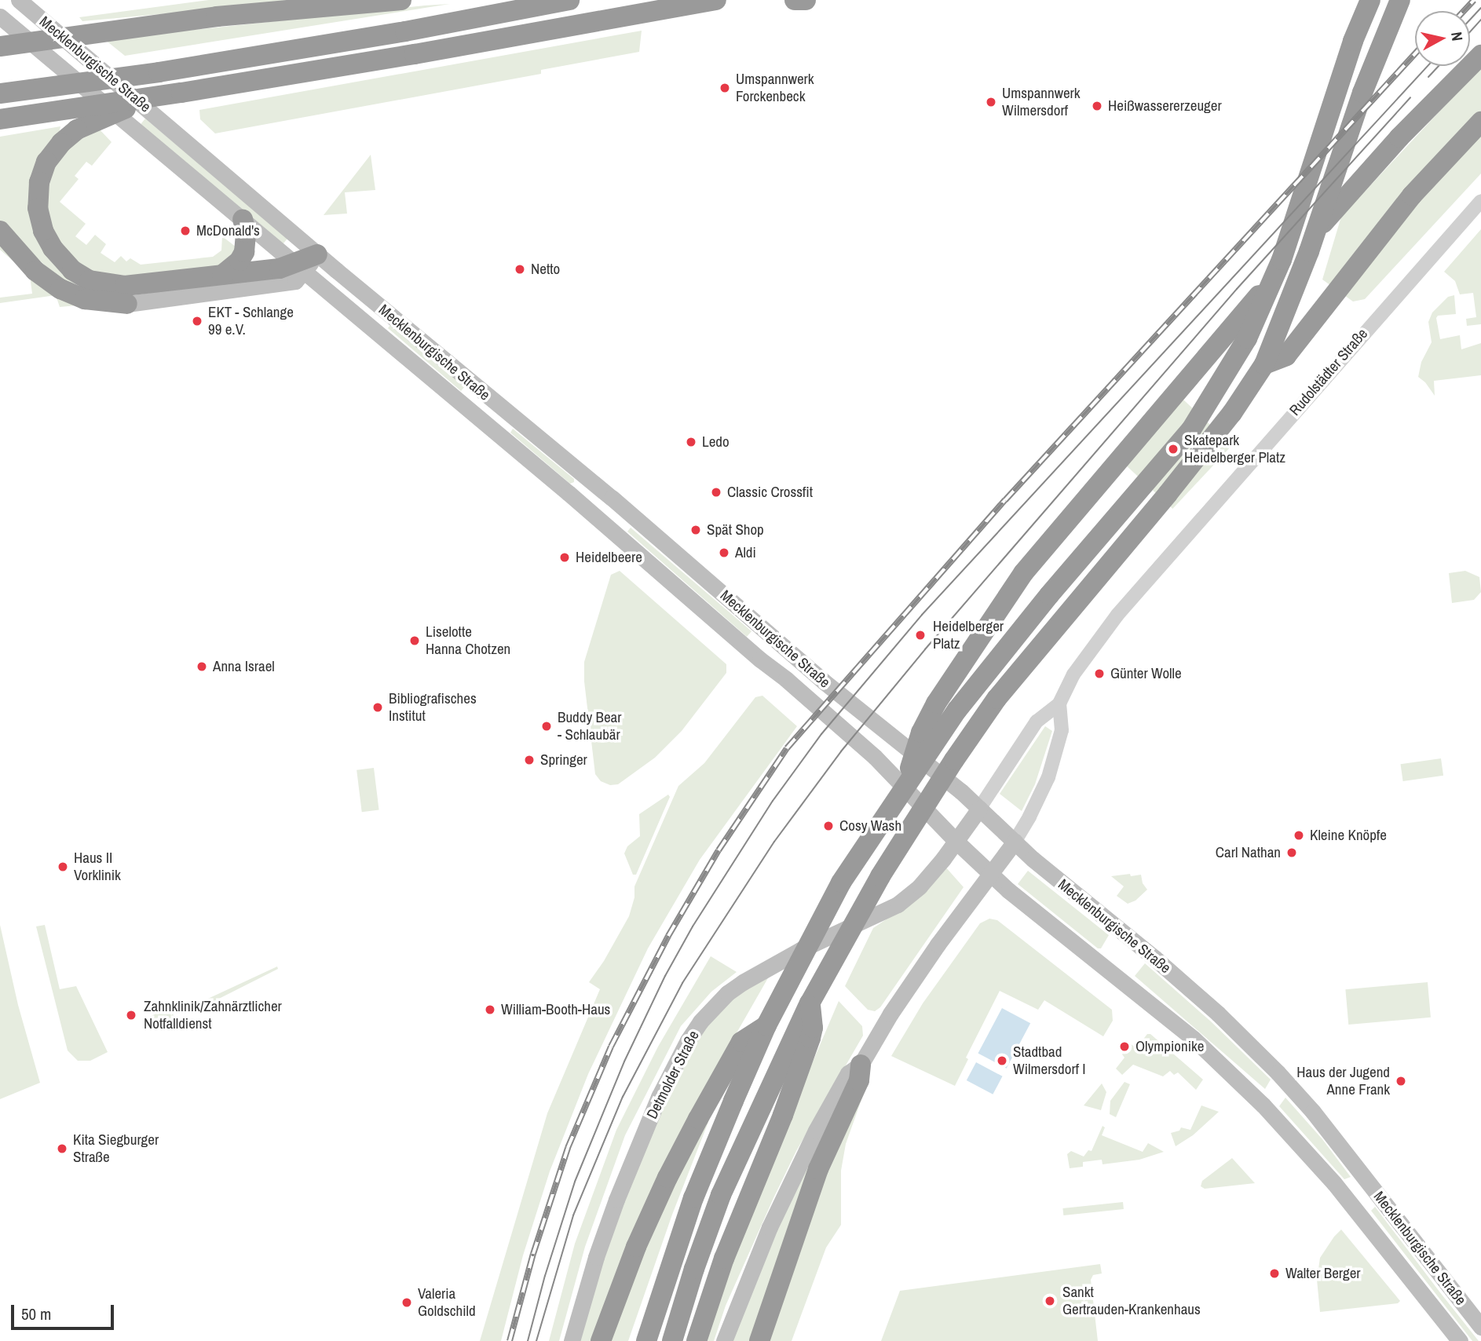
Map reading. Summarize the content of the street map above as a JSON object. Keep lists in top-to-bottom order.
{
  "streets": {
    "main road": ["Mecklenburgische Straße", "Detmolder Straße"],
    "street": ["Rudolstädter Straße"]
  },
  "crossings": [
    ["Mecklenburgische Straße", "Rudolstädter Straße"],
    ["Mecklenburgische Straße", "Detmolder Straße"],
    ["Rudolstädter Straße", "Detmolder Straße"]
  ],
  "places": [
    "Umspannwerk Forckenbeck",
    "Umspannwerk Wilmersdorf",
    "Heißwassererzeuger",
    "McDonald's",
    "Netto",
    "EKT - Schlange 99 e.V.",
    "Ledo",
    "Skatepark Heidelberger Platz",
    "Classic Crossfit",
    "Spät Shop",
    "Aldi",
    "Heidelbeere",
    "Heidelberger Platz",
    "Liselotte Hanna Chotzen",
    "Anna Israel",
    "Günter Wolle",
    "Bibliografisches Institut",
    "Buddy Bear - Schlaubär",
    "Springer",
    "Cosy Wash",
    "Kleine Knöpfe",
    "Carl Nathan",
    "Haus II Vorklinik",
    "William-Booth-Haus",
    "Zahnklinik/Zahnärztlicher Notfalldienst",
    "Olympionike",
    "Stadtbad Wilmersdorf I",
    "Haus der Jugend Anne Frank",
    "Kita Siegburger Straße",
    "Walter Berger",
    "Sankt Gertrauden-Krankenhaus",
    "Valeria Goldschild"
  ],
  "scale_bar": "50 m",
  "north": "right"
}
